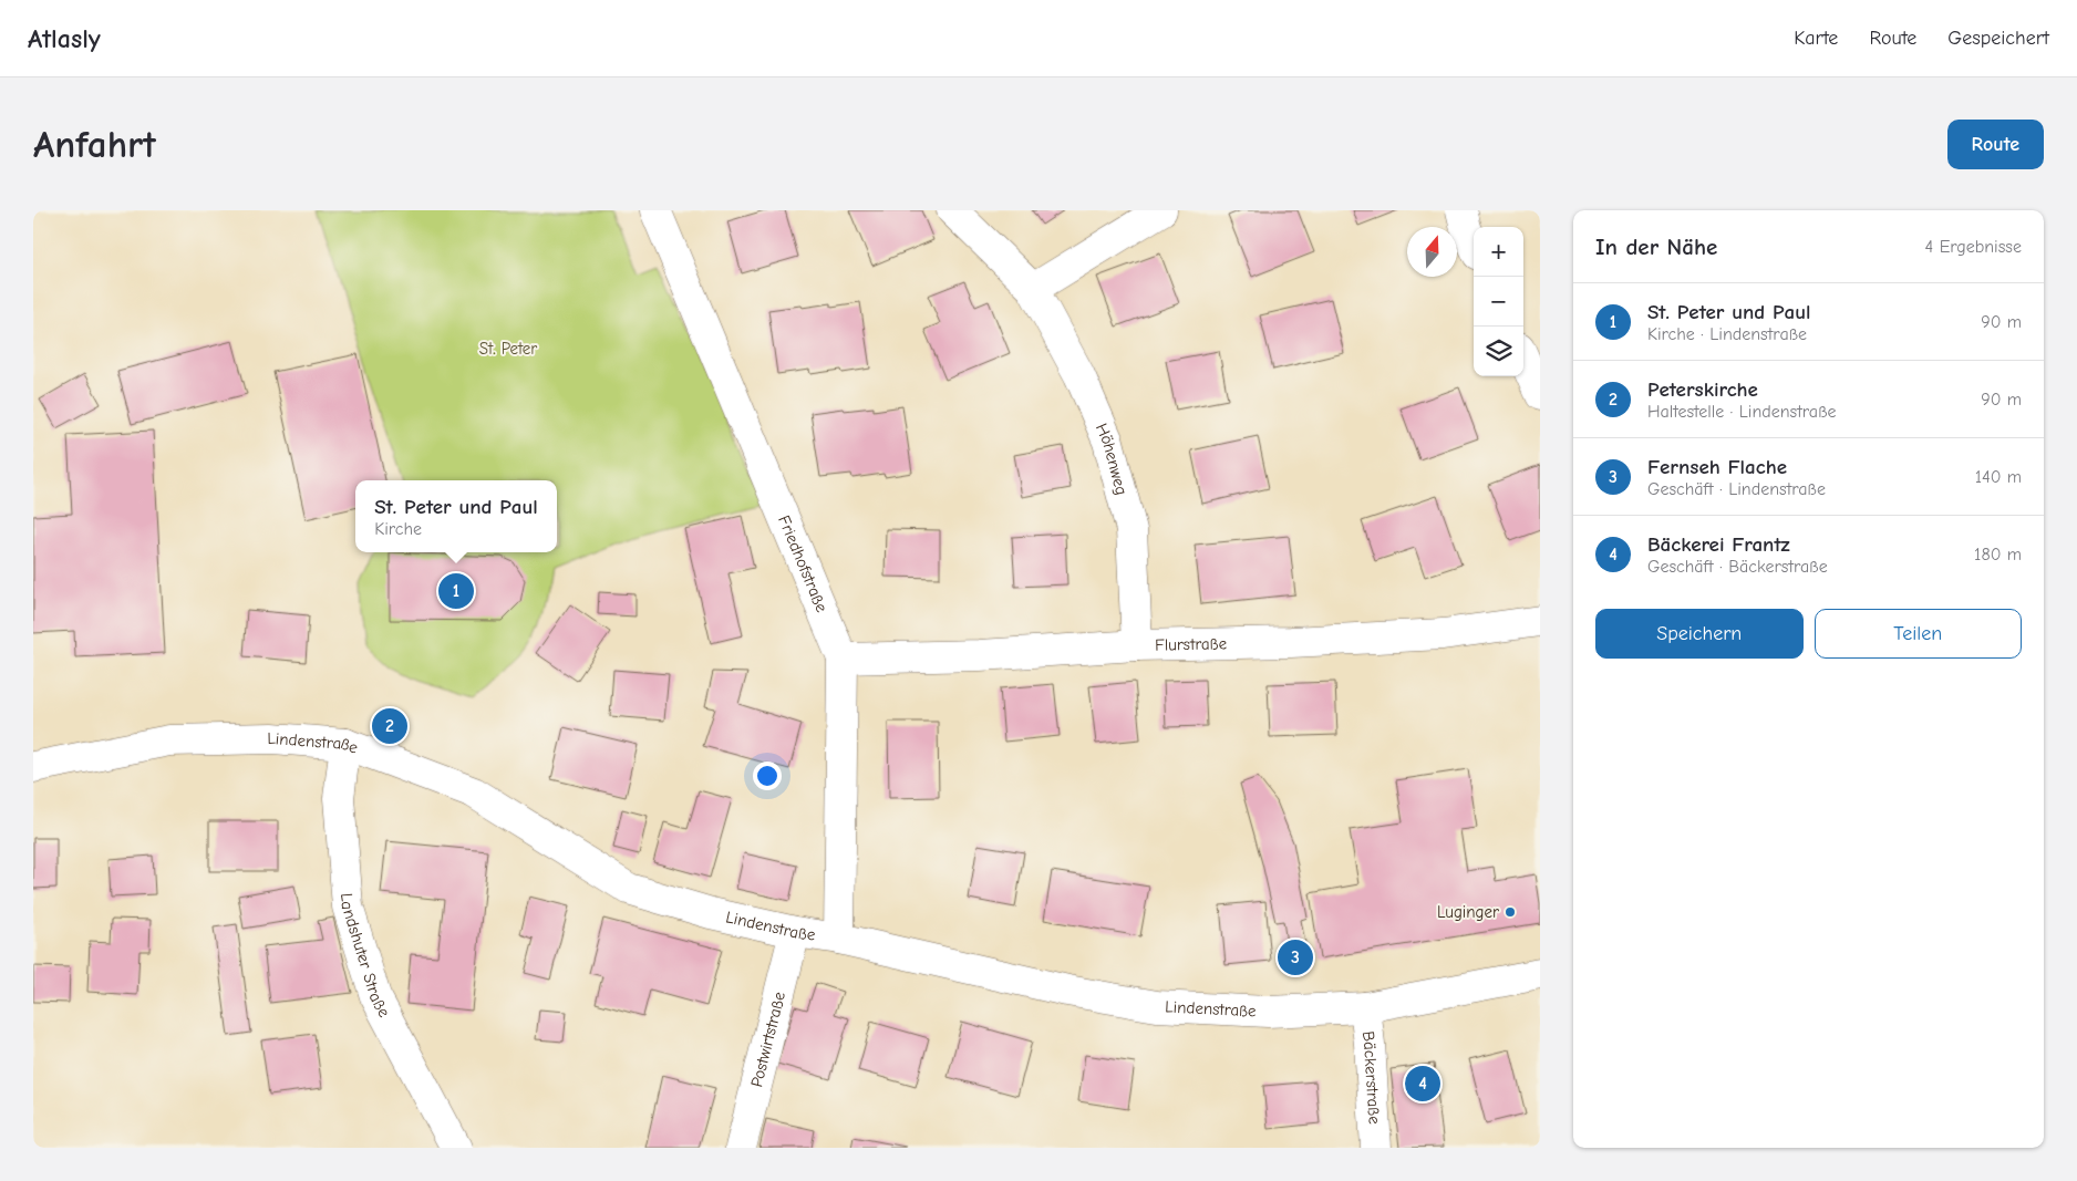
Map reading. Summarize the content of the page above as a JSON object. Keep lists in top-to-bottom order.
{
  "streets": {
    "street": [
      "Höhenweg",
      "Friedhofstraße",
      "Flurstraße",
      "Lindenstraße",
      "Landshuter Straße",
      "Postwirtstraße",
      "Bäckerstraße"
    ]
  },
  "crossings": [
    ["Höhenweg", "Flurstraße"],
    ["Friedhofstraße", "Flurstraße"],
    ["Friedhofstraße", "Lindenstraße"],
    ["Lindenstraße", "Landshuter Straße"],
    ["Lindenstraße", "Postwirtstraße"],
    ["Lindenstraße", "Bäckerstraße"]
  ],
  "parks": ["St. Peter"],
  "places": ["Luginger"],
  "north": "top",
  "page": {
    "header": "Atlasly",
    "nav": ["Karte", "Route", "Gespeichert"],
    "buttons": [
      "Route",
      ["Speichern", "Teilen"]
    ],
    "title": "Anfahrt",
    "heading": ["In der Nähe", "4 Ergebnisse"],
    "map_buttons": ["+", "−"],
    "list": [
      {
        "mark": "1",
        "name": "St. Peter und Paul",
        "note": "Kirche · Lindenstraße",
        "value": "90 m"
      },
      {
        "mark": "2",
        "name": "Peterskirche",
        "note": "Haltestelle · Lindenstraße",
        "value": "90 m"
      },
      {
        "mark": "3",
        "name": "Fernseh Flache",
        "note": "Geschäft · Lindenstraße",
        "value": "140 m"
      },
      {
        "mark": "4",
        "name": "Bäckerei Frantz",
        "note": "Geschäft · Bäckerstraße",
        "value": "180 m"
      }
    ],
    "popup": ["St. Peter und Paul", "Kirche"],
    "pins": [
      "1",
      "2",
      "3",
      "4"
    ]
  }
}
